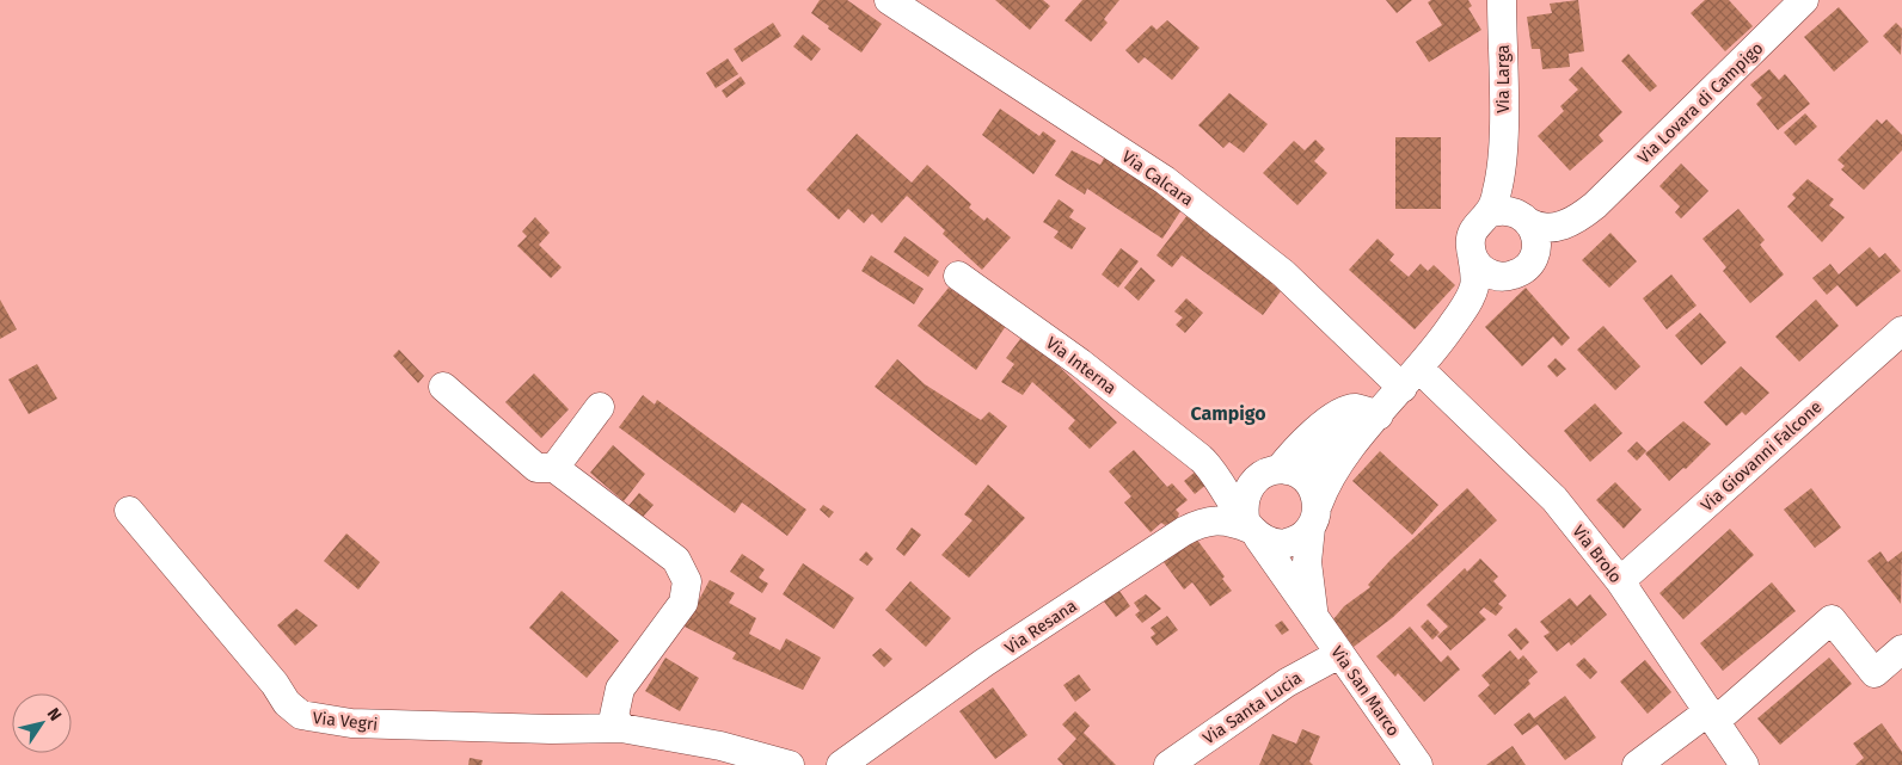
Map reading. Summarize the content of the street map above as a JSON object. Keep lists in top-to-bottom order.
{
  "streets": {
    "street": [
      "Via Larga",
      "Via Lovara di Campigo",
      "Via Calcara",
      "Via Interna",
      "Via Giovanni Falcone",
      "Via Brolo",
      "Via Resana",
      "Via San Marco",
      "Via Santa Lucia",
      "Via Vegri"
    ]
  },
  "crossings": [
    ["Via Larga", "Via Lovara di Campigo"],
    ["Via Lovara di Campigo", "Via Calcara"],
    ["Via Lovara di Campigo", "Via Interna"],
    ["Via Lovara di Campigo", "Via Brolo"],
    ["Via Lovara di Campigo", "Via Resana"],
    ["Via Lovara di Campigo", "Via San Marco"],
    ["Via Calcara", "Via Brolo"],
    ["Via Interna", "Via Resana"],
    ["Via Interna", "Via San Marco"],
    ["Via Giovanni Falcone", "Via Brolo"],
    ["Via Resana", "Via San Marco"],
    ["Via San Marco", "Via Santa Lucia"]
  ],
  "districts": ["Campigo"],
  "north": "top right"
}
